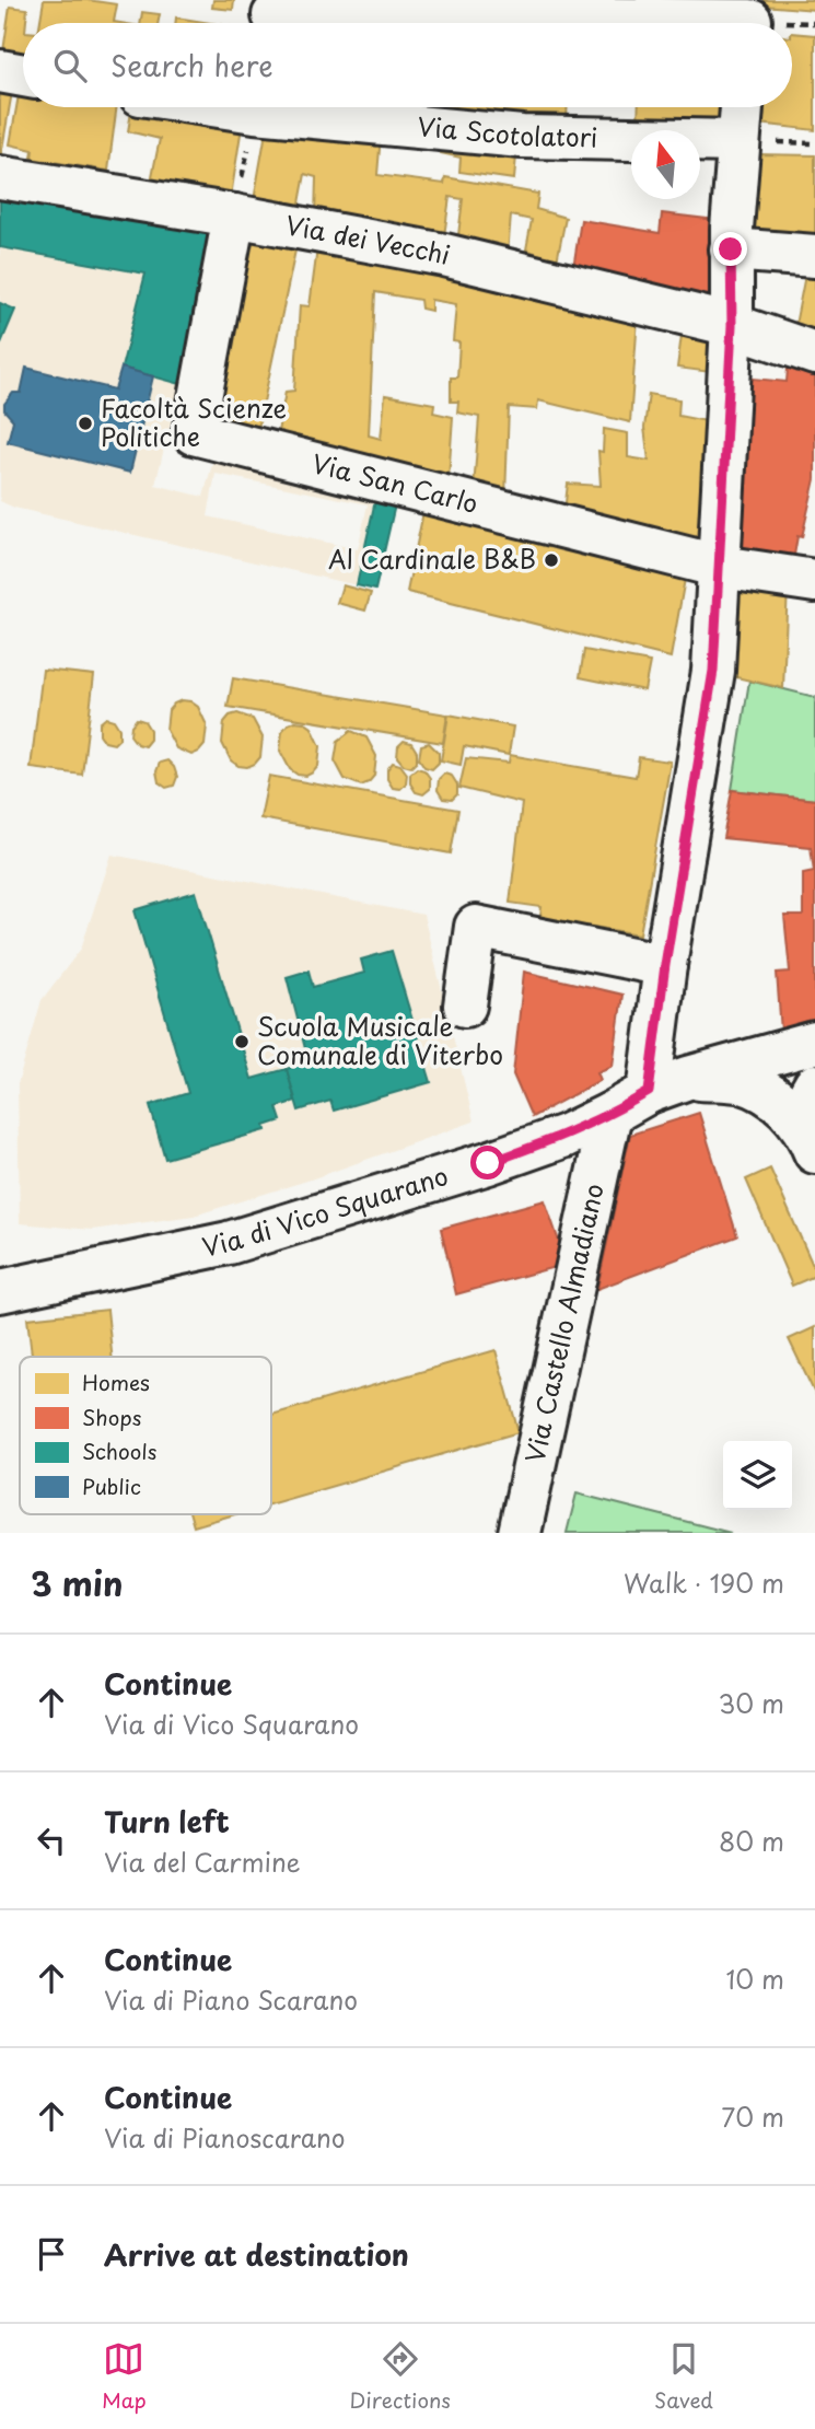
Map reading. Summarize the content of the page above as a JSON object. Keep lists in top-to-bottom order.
{
  "streets": {
    "street": [
      "Via Scotolatori",
      "Via dei Vecchi",
      "Via San Carlo",
      "Via di Vico Squarano",
      "Via Castello Almadiano"
    ]
  },
  "crossings": [
    ["Via dei Vecchi", "Via San Carlo"],
    ["Via di Vico Squarano", "Via Castello Almadiano"]
  ],
  "places": ["Facoltà Scienze Politiche", "Al Cardinale B&B", "Scuola Musicale Comunale di Viterbo"],
  "legend": [
    "Homes",
    "Shops",
    "Schools",
    "Public"
  ],
  "north": "top",
  "page": {
    "search": "Search here",
    "heading": ["3 min", "Walk · 190 m"],
    "list": [
      ["Continue", "Via di Vico Squarano", "30 m"],
      ["Turn left", "Via del Carmine", "80 m"],
      ["Continue", "Via di Piano Scarano", "10 m"],
      ["Continue", "Via di Pianoscarano", "70 m"],
      "Arrive at destination"
    ],
    "nav": ["Map", "Directions", "Saved"]
  }
}
